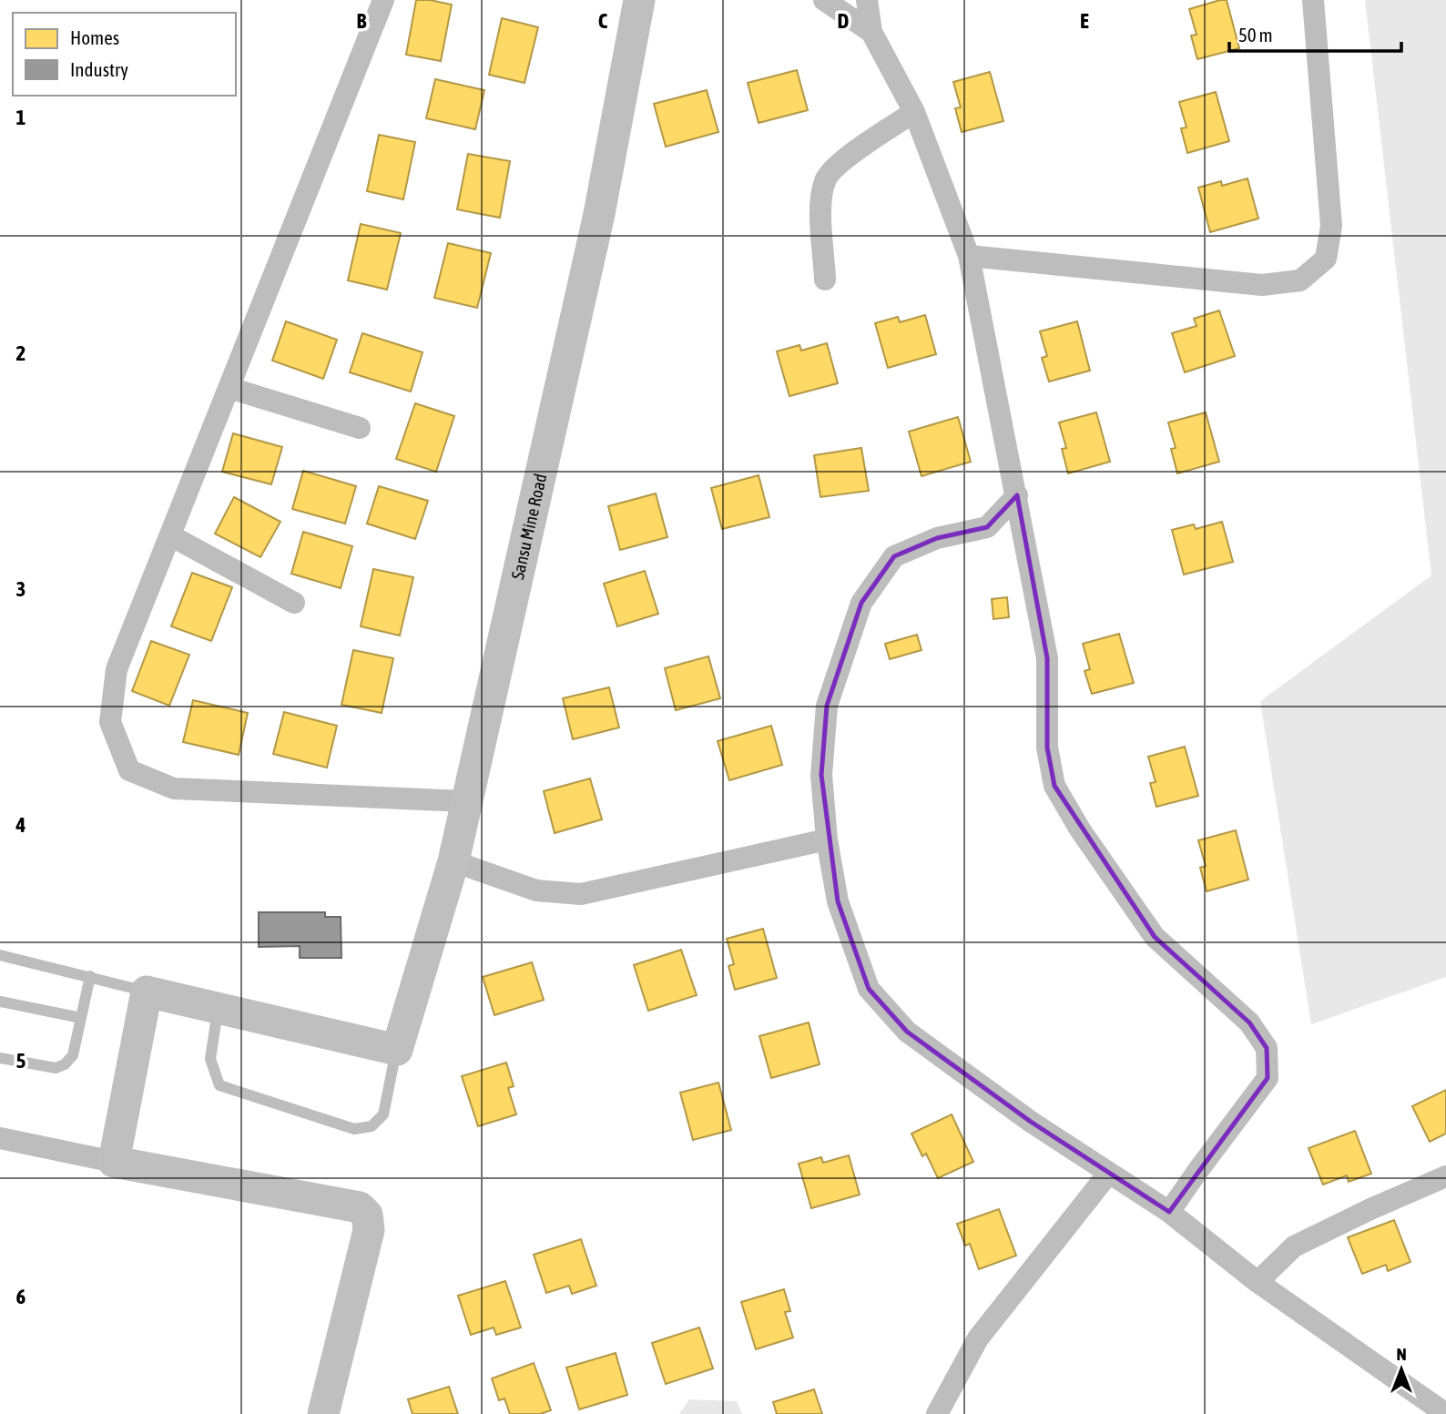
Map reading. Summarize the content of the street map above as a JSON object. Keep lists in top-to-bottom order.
{
  "streets": {
    "street": ["Sansu Mine Road"]
  },
  "legend": ["Homes", "Industry"],
  "scale_bar": "50 m",
  "north": "top",
  "grid": {
    "columns": [
      "B",
      "C",
      "D",
      "E"
    ],
    "rows": [
      "1",
      "2",
      "3",
      "4",
      "5",
      "6"
    ]
  }
}
